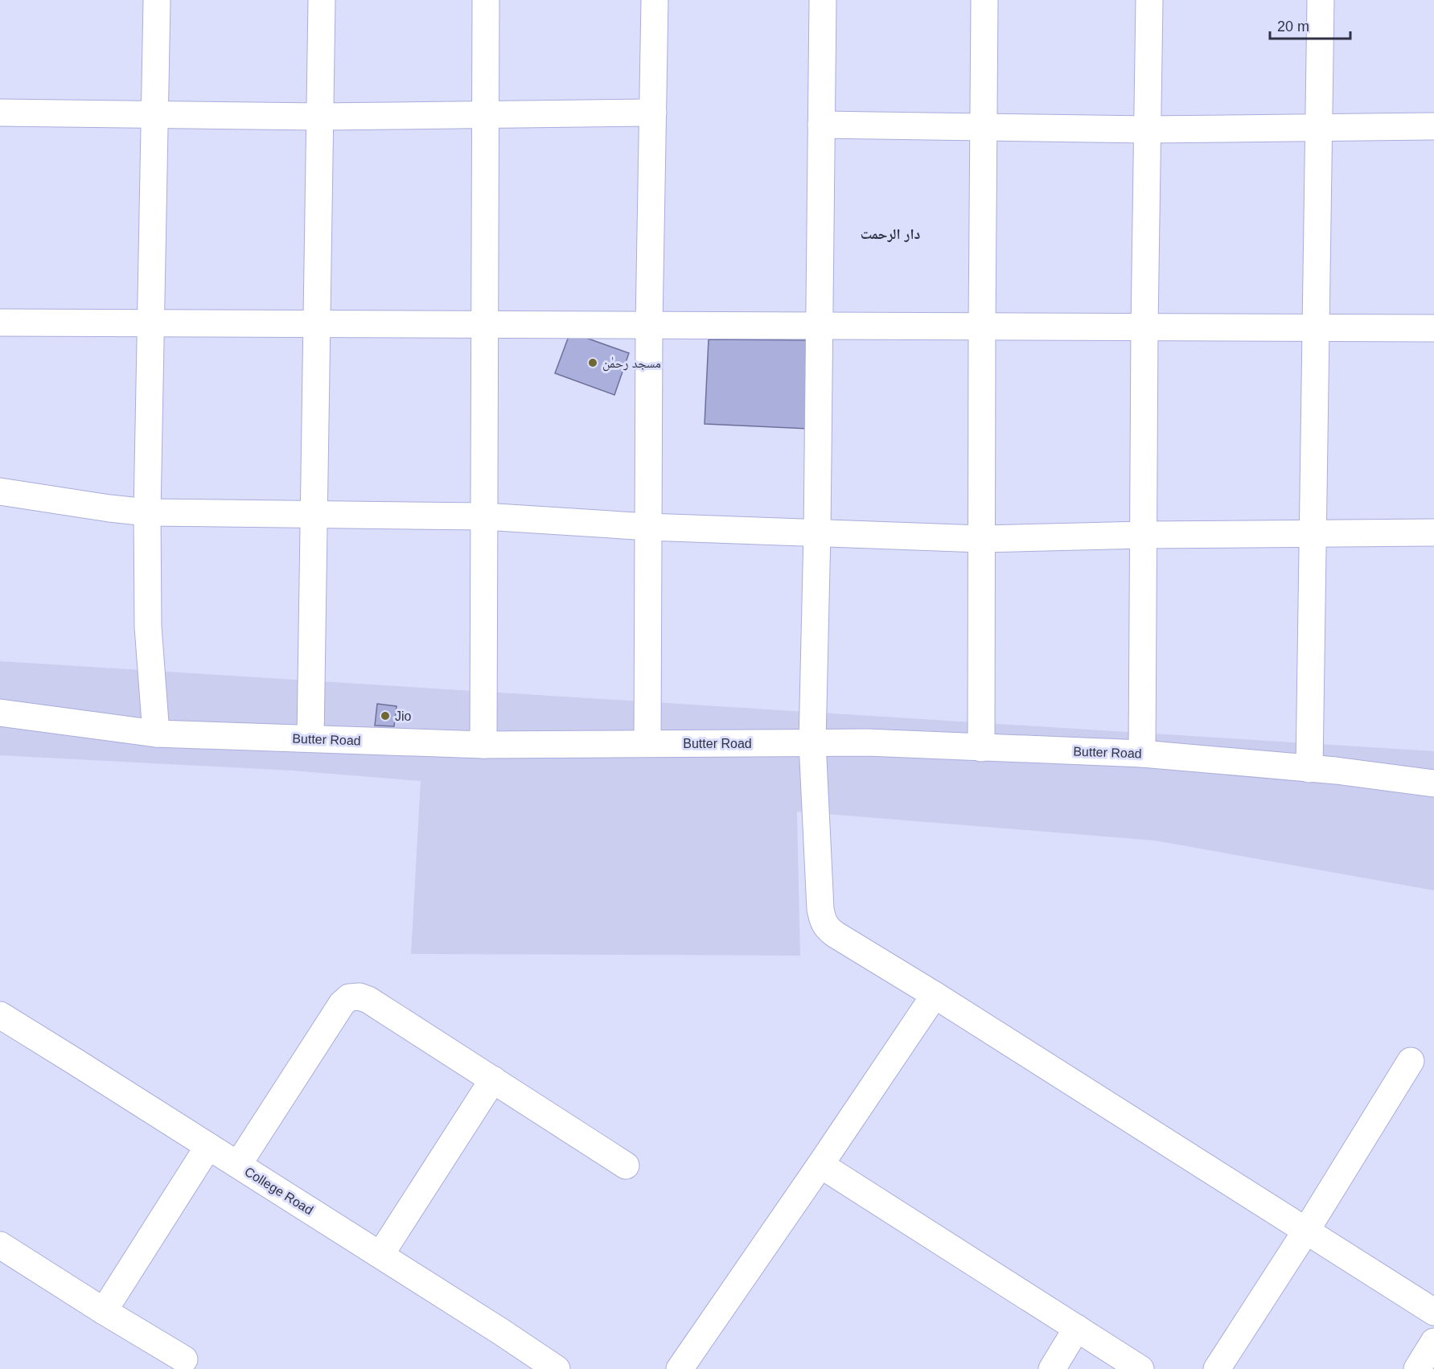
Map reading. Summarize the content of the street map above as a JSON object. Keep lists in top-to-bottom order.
{
  "streets": {
    "street": ["Butter Road", "College Road"]
  },
  "districts": ["دار الرحمت"],
  "places": ["مسجد رحمٰن", "Jio"],
  "scale_bar": "20 m"
}
